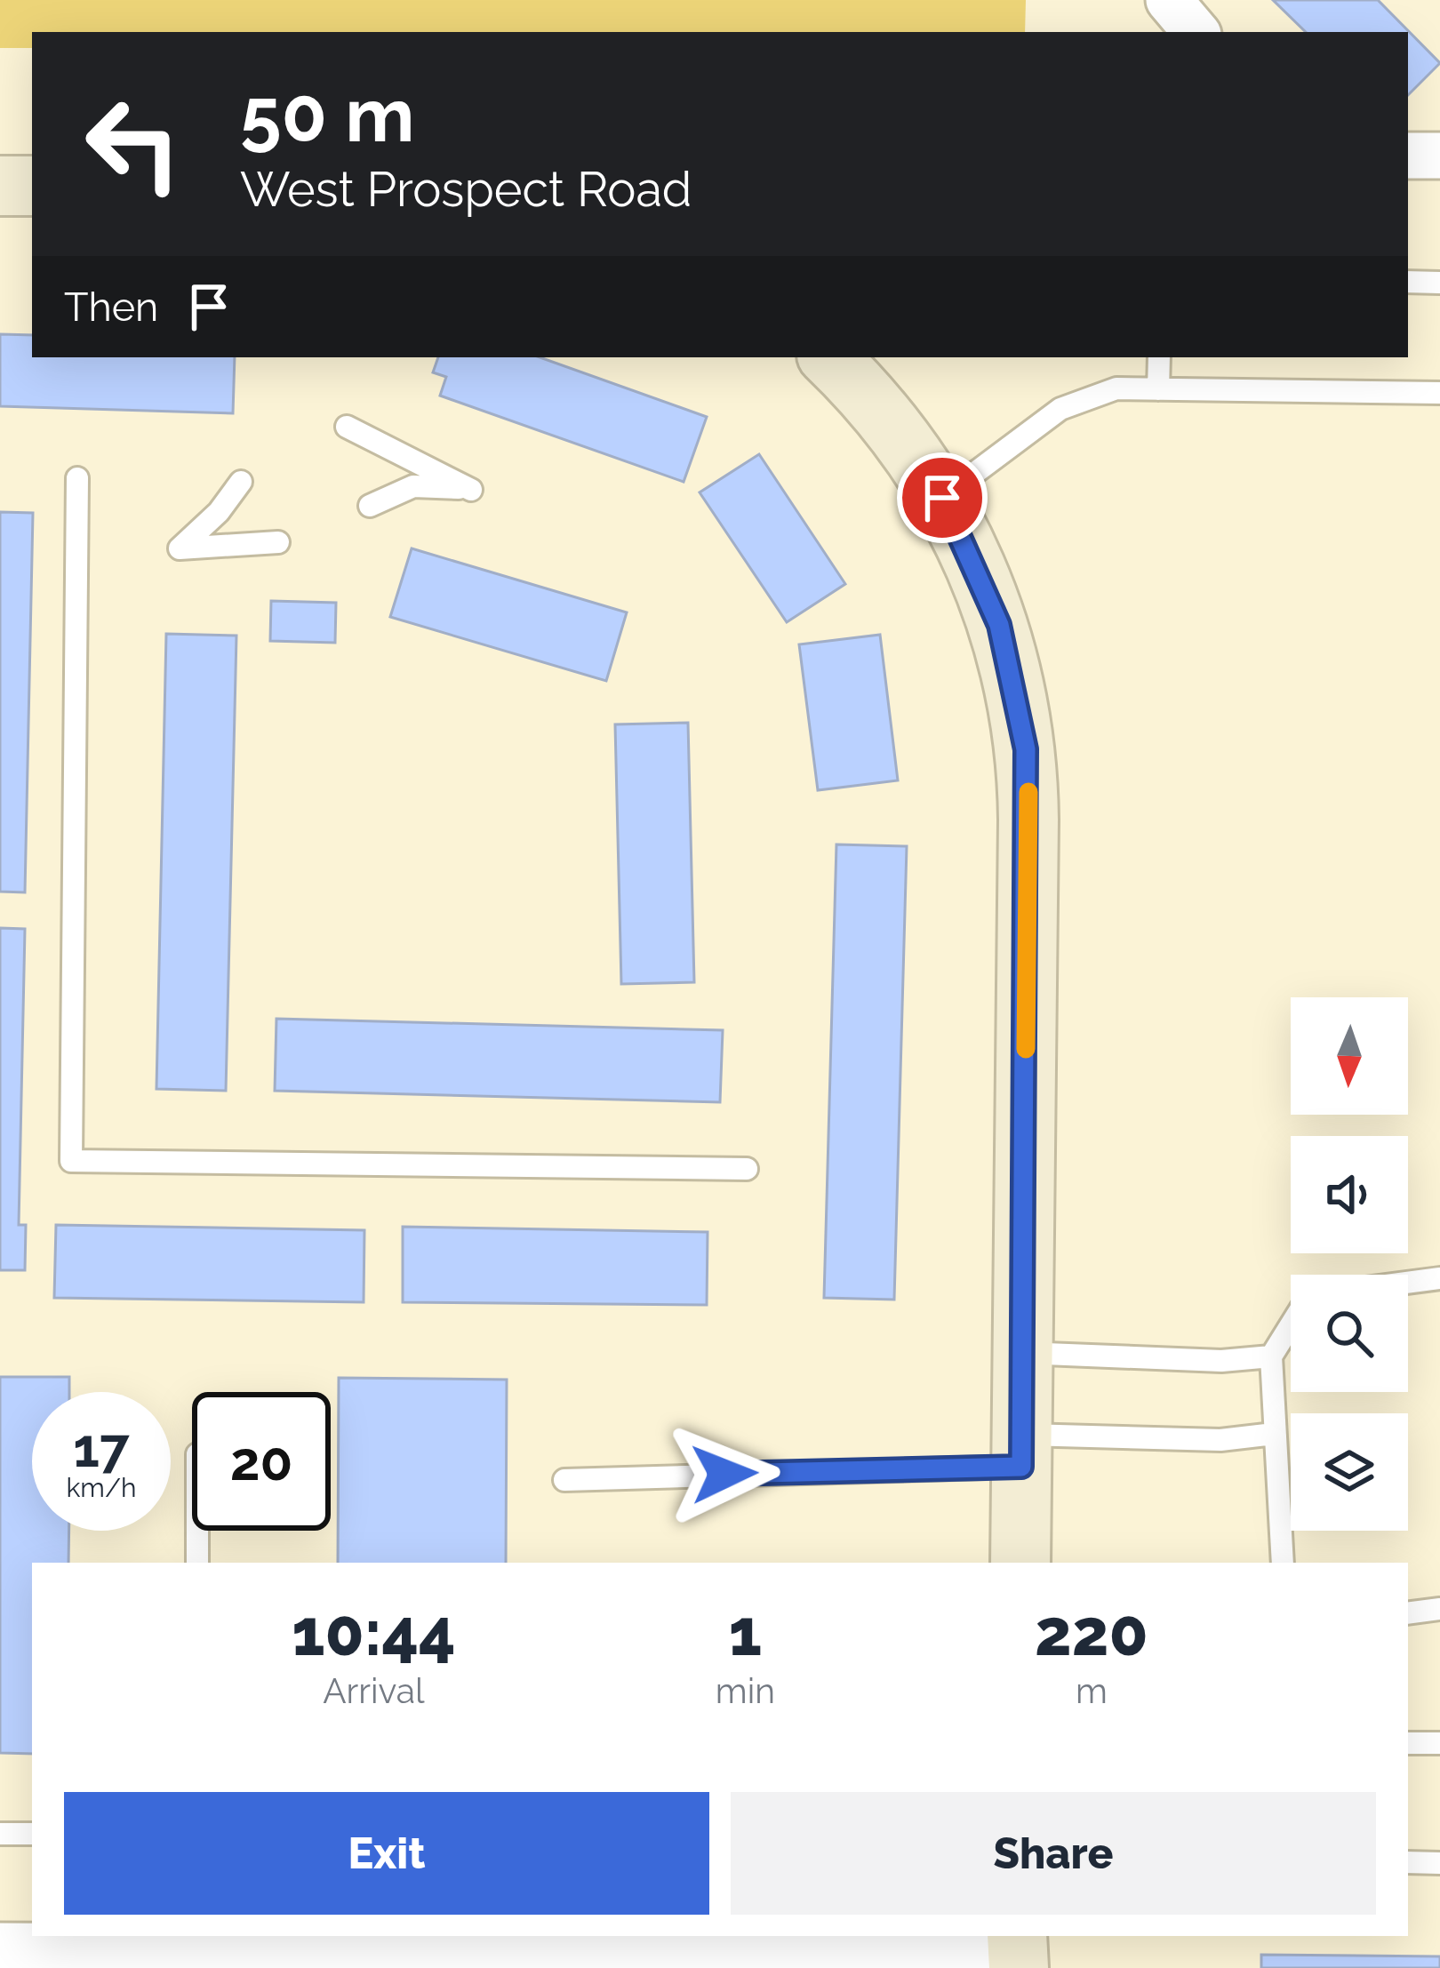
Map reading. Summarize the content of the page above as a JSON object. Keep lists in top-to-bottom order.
{
  "north": "bottom",
  "page": {
    "turn": ["50 m", "West Prospect Road"],
    "then": "Then",
    "speed": "17 km/h",
    "limit": "20",
    "eta": [
      "10:44",
      "Arrival",
      "1",
      "min",
      "220",
      "m"
    ],
    "buttons": ["Exit", "Share"]
  }
}
